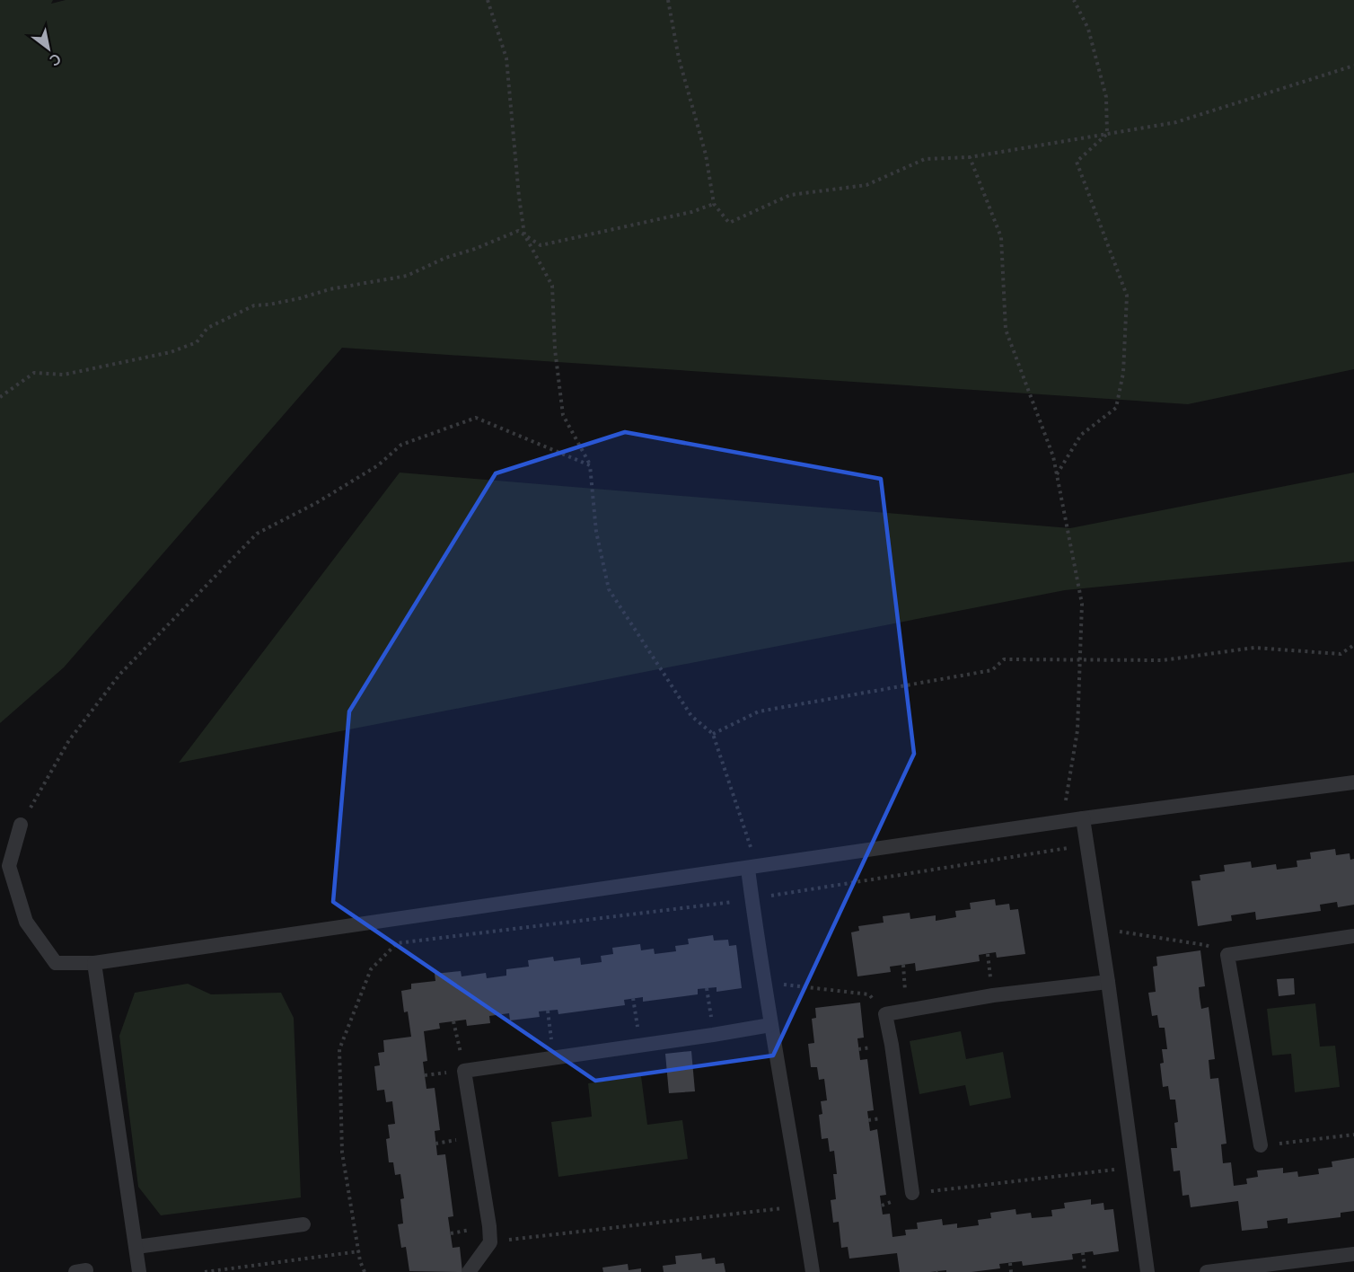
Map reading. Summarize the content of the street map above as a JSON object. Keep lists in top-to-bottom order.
{
  "north": "bottom right"
}
